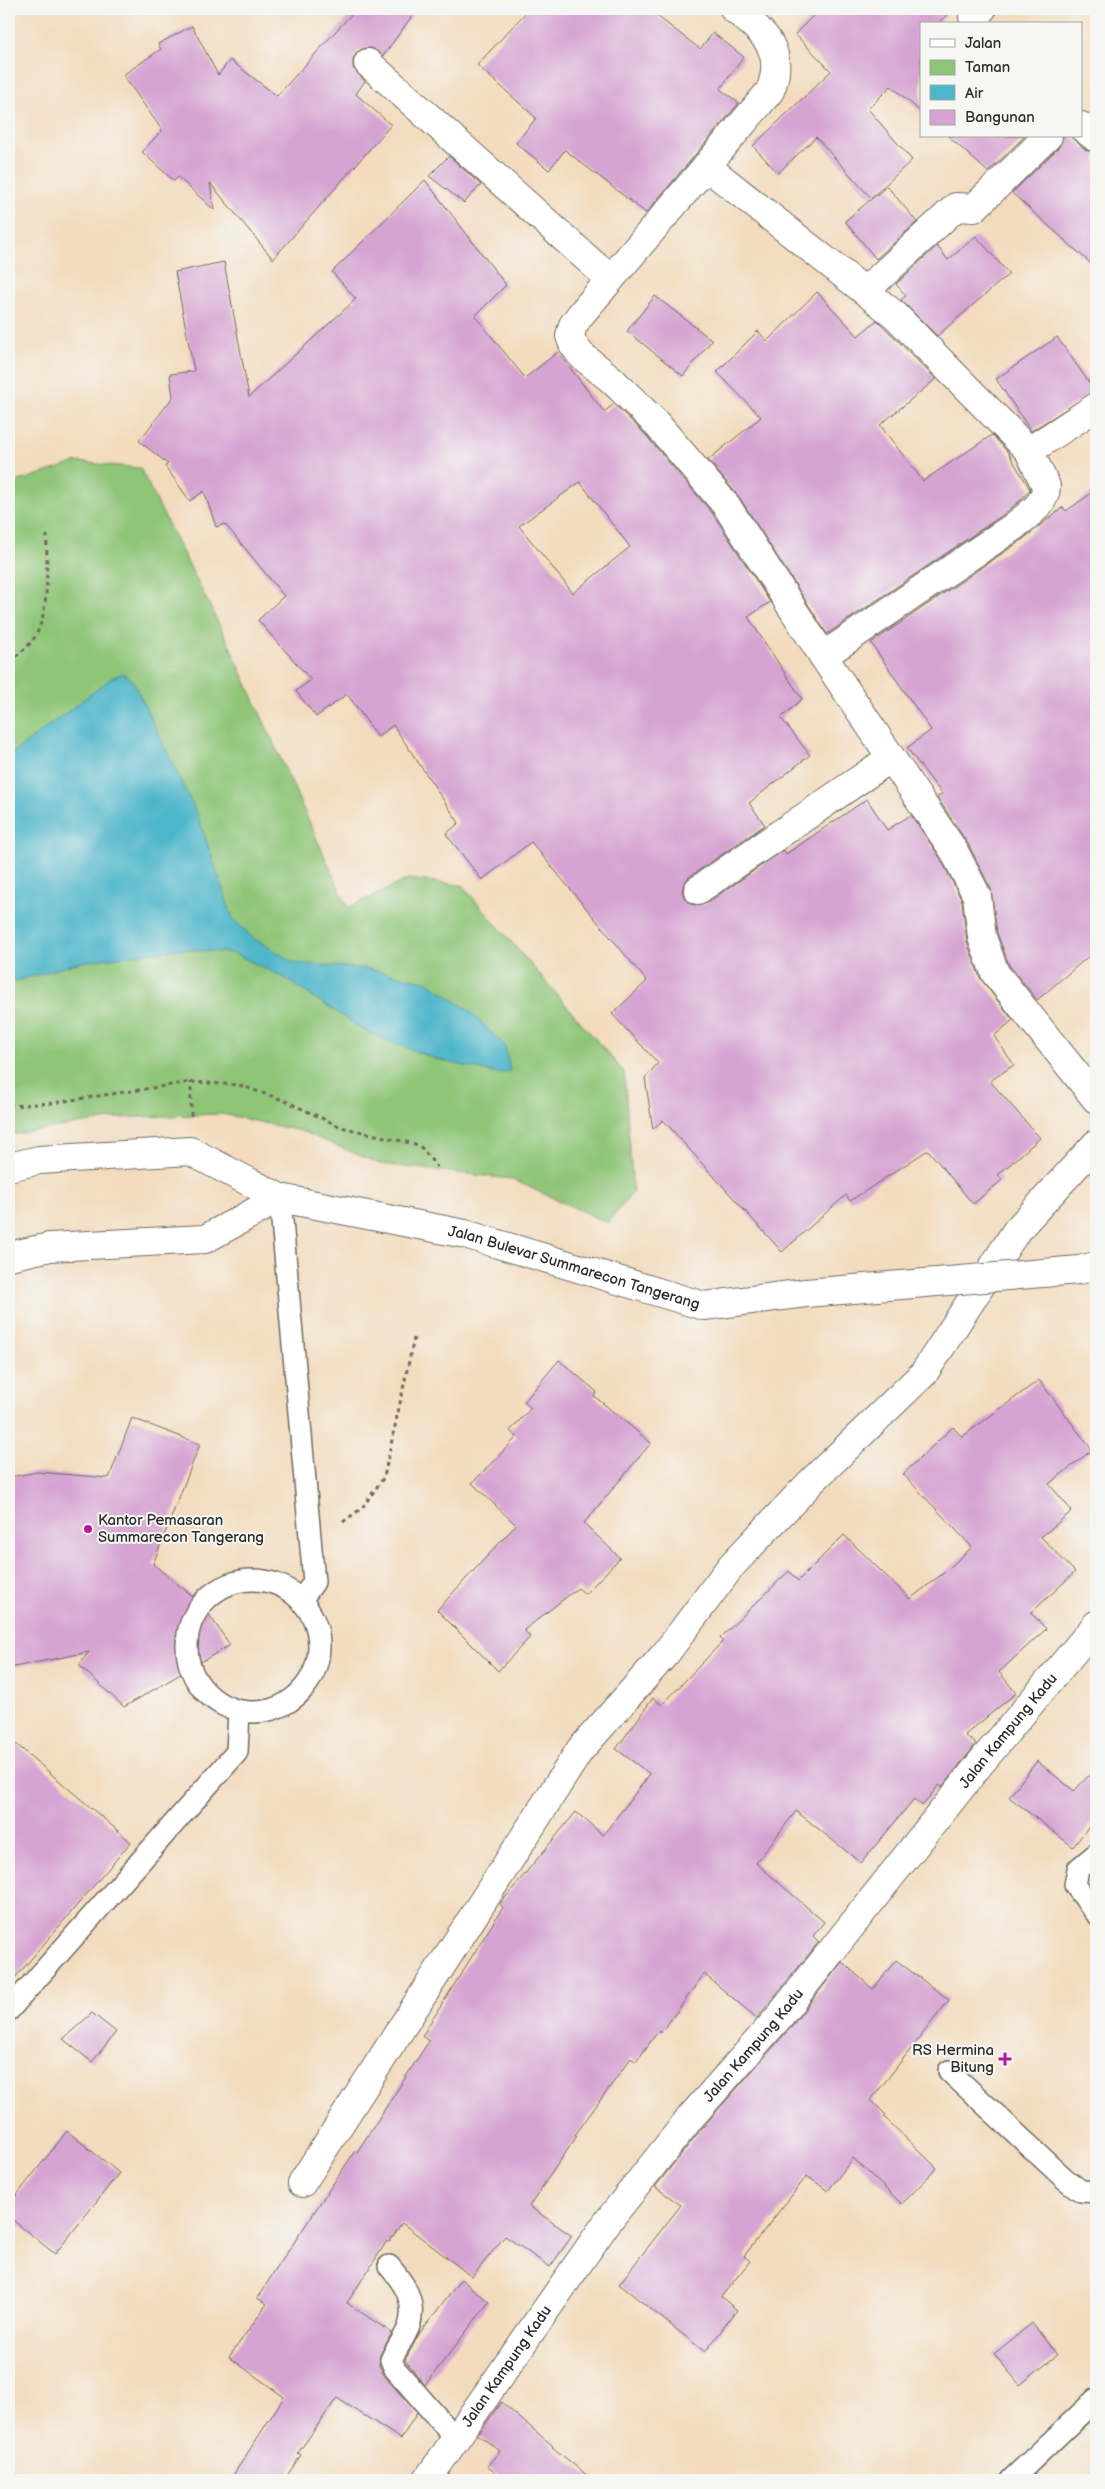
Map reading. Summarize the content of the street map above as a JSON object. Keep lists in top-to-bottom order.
{
  "streets": {
    "street": ["Jalan Bulevar Summarecon Tangerang", "Jalan Kampung Kadu"]
  },
  "places": {
    "other": ["Kantor Pemasaran Summarecon Tangerang"],
    "health": ["RS Hermina Bitung"]
  },
  "legend": [
    "Jalan",
    "Taman",
    "Air",
    "Bangunan"
  ]
}
